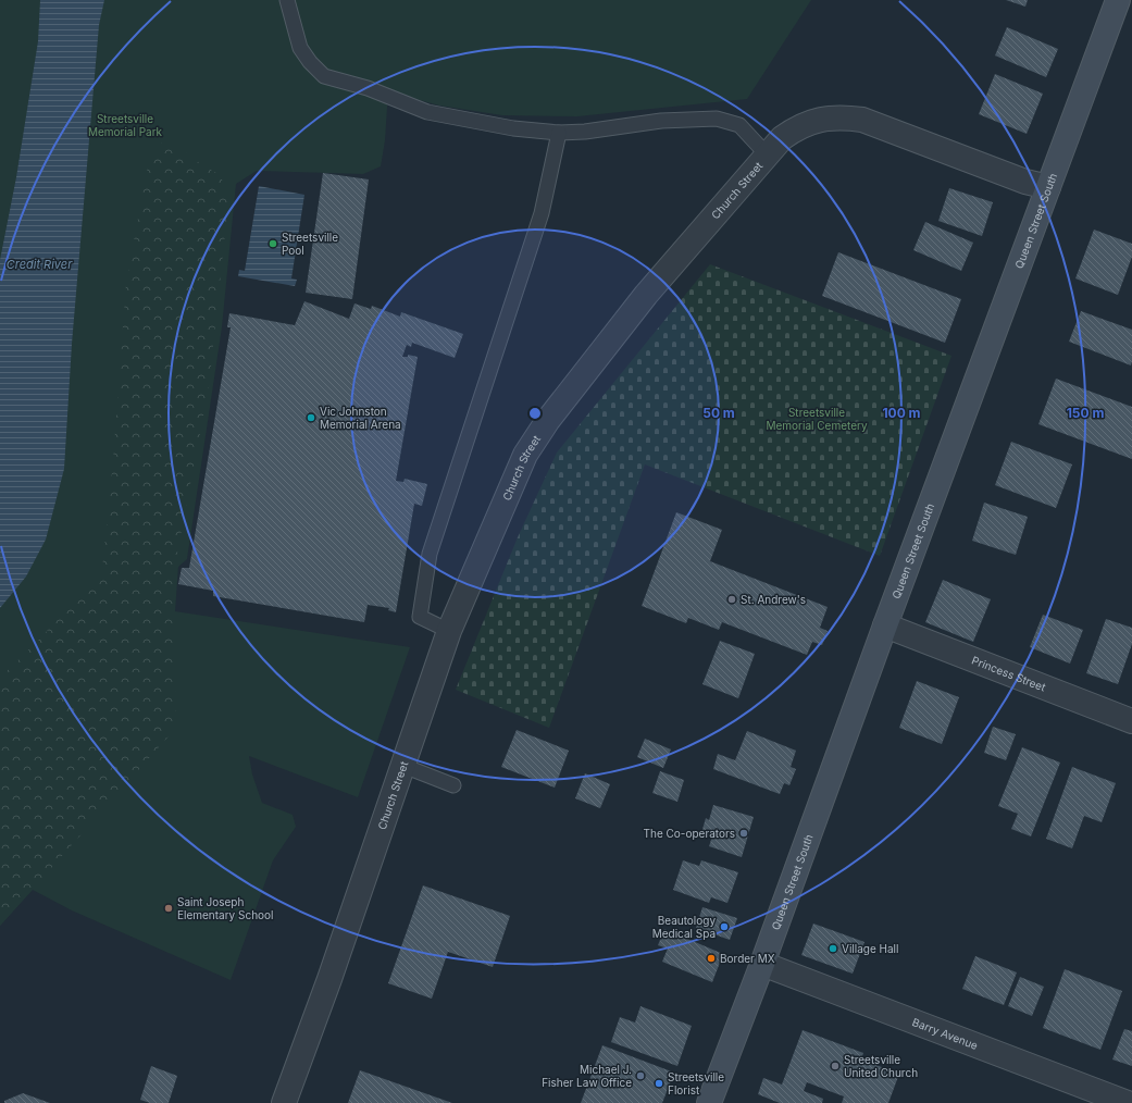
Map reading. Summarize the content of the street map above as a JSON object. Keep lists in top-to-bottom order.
{
  "streets": {
    "main road": ["Queen Street South"],
    "street": ["Church Street", "Princess Street", "Barry Avenue"]
  },
  "crossings": [
    ["Church Street", "Queen Street South"],
    ["Queen Street South", "Princess Street"],
    ["Queen Street South", "Barry Avenue"]
  ],
  "water": ["Credit River"],
  "parks": ["Streetsville Memorial Park", "Streetsville Memorial Cemetery"],
  "places": [
    "Streetsville Pool",
    "Vic Johnston Memorial Arena",
    "St. Andrew's",
    "The Co-operators",
    "Saint Joseph Elementary School",
    "Beautology Medical Spa",
    "Village Hall",
    "Border MX",
    "Streetsville United Church",
    "Michael J. Fisher Law Office",
    "Streetsville Florist"
  ],
  "rings": ["50 m", "100 m", "150 m"]
}
